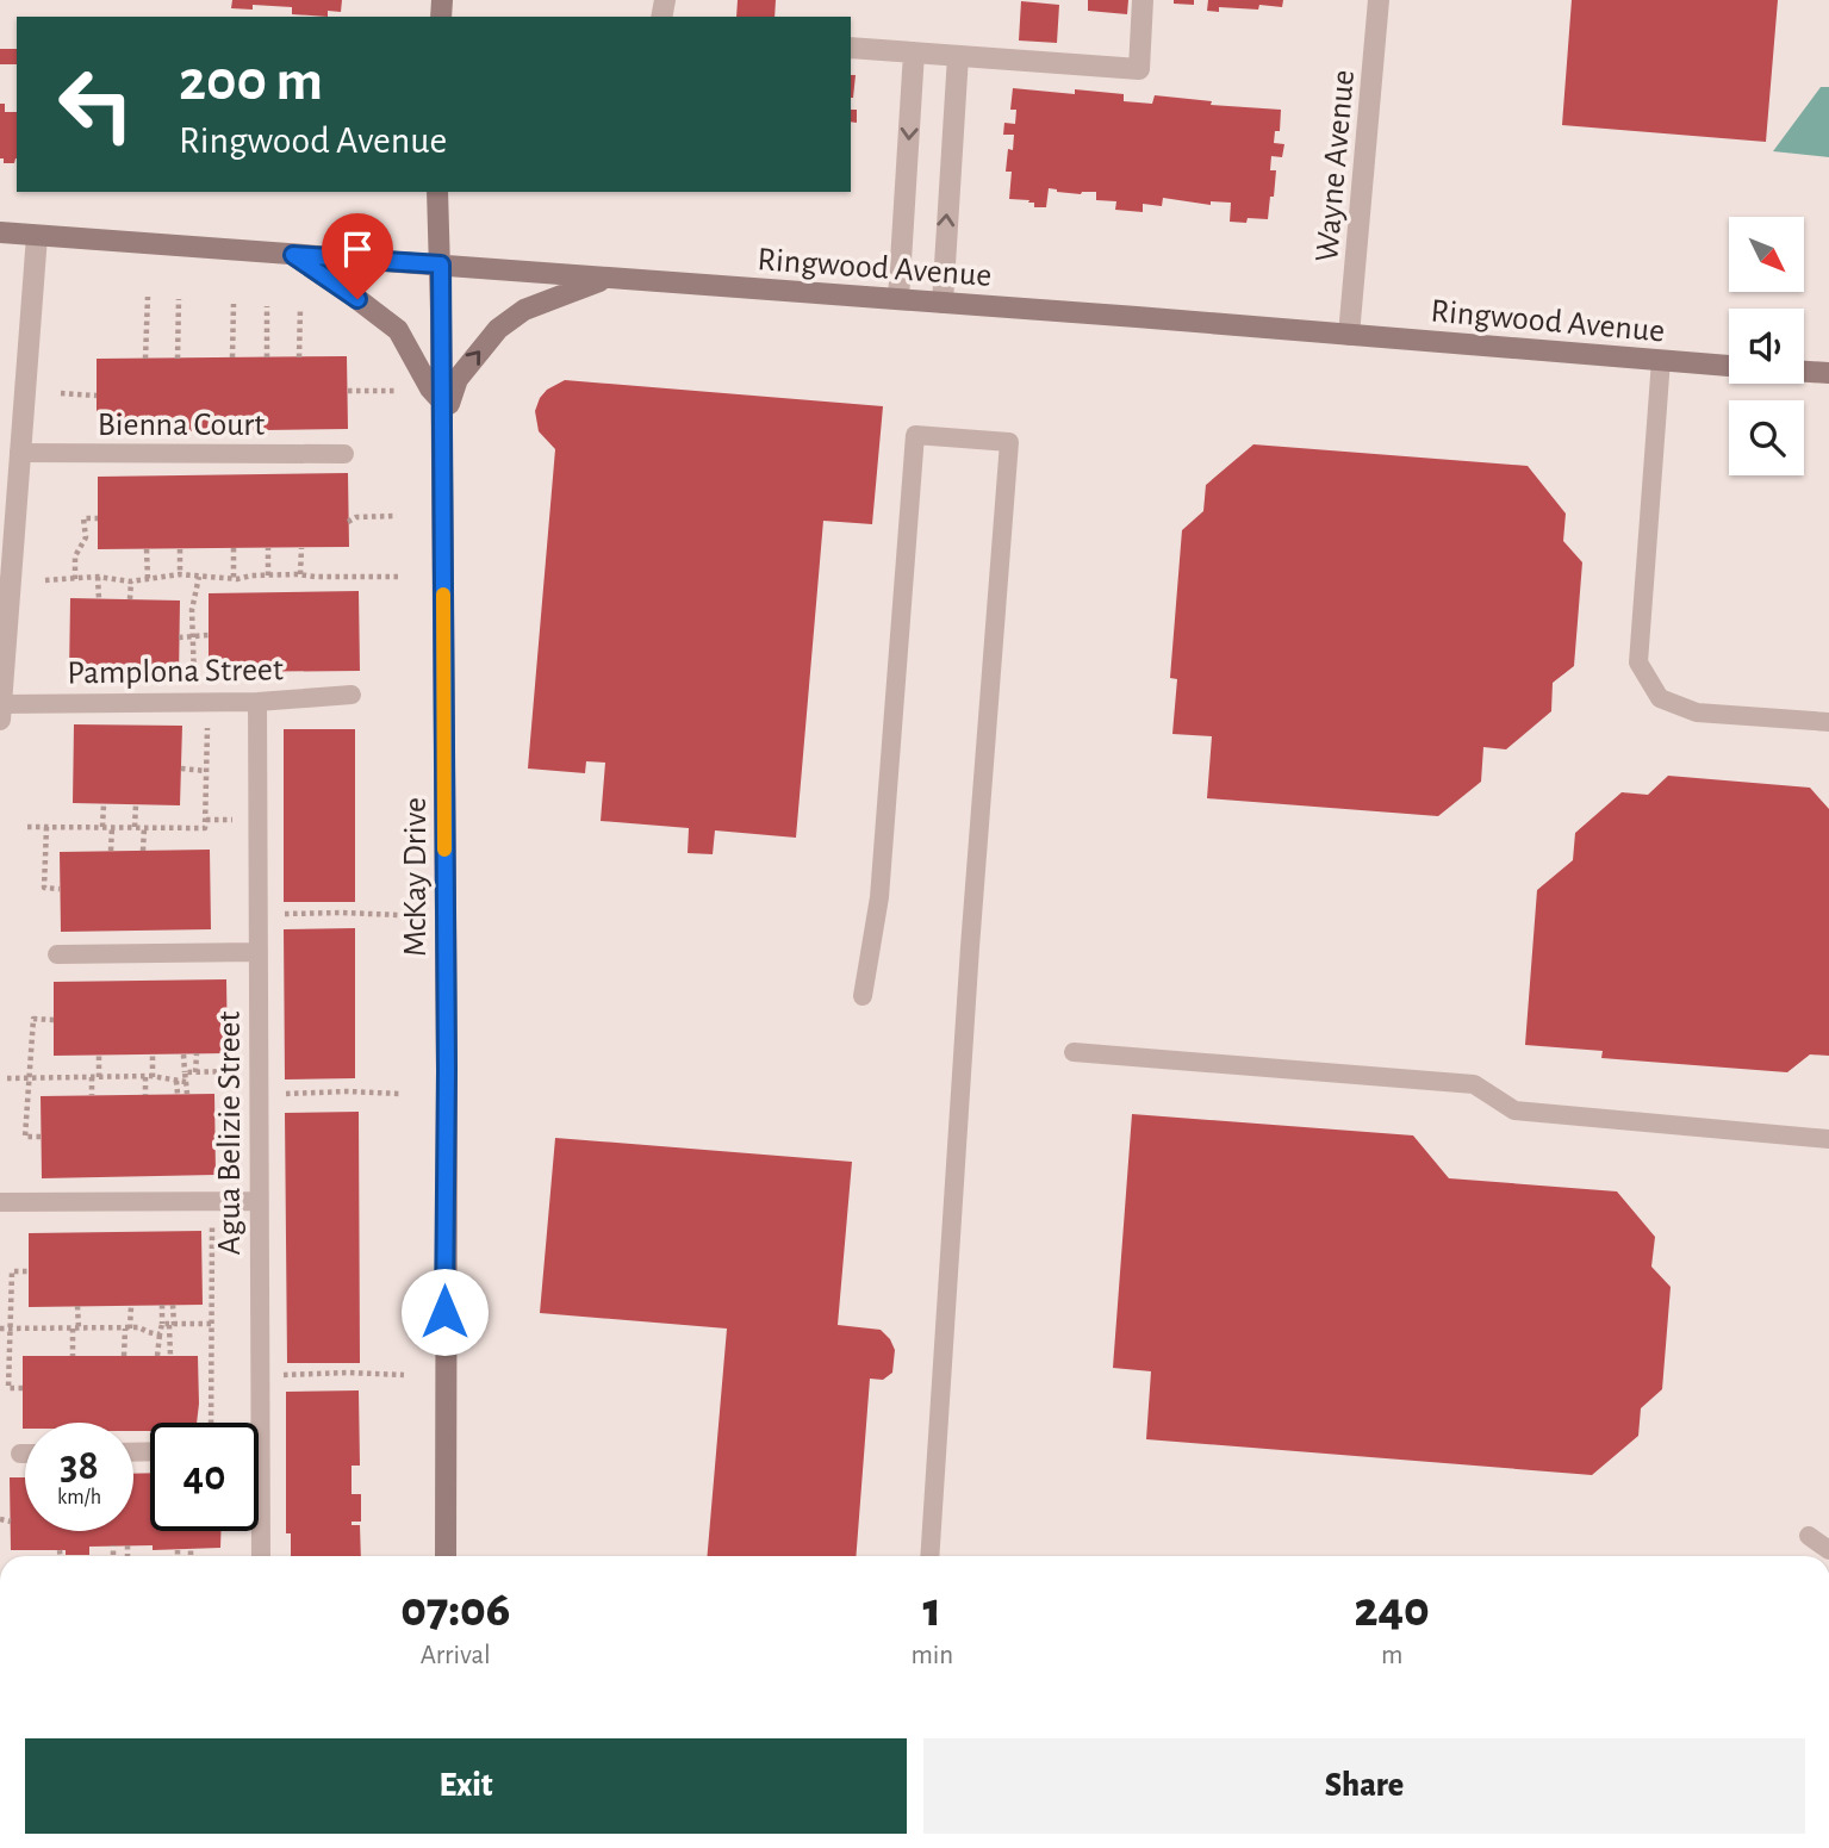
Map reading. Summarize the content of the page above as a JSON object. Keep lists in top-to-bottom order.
{
  "streets": {
    "street": ["Wayne Avenue", "Ringwood Avenue", "McKay Drive"],
    "lane": ["Bienna Court", "Pamplona Street", "Agua Belizie Street"]
  },
  "crossings": [
    ["Wayne Avenue", "Ringwood Avenue"],
    ["Ringwood Avenue", "McKay Drive"],
    ["Pamplona Street", "Agua Belizie Street"]
  ],
  "north": "bottom right",
  "page": {
    "turn": ["200 m", "Ringwood Avenue"],
    "speed": "38 km/h",
    "limit": "40",
    "eta": [
      "07:06",
      "Arrival",
      "1",
      "min",
      "240",
      "m"
    ],
    "buttons": ["Exit", "Share"]
  }
}
